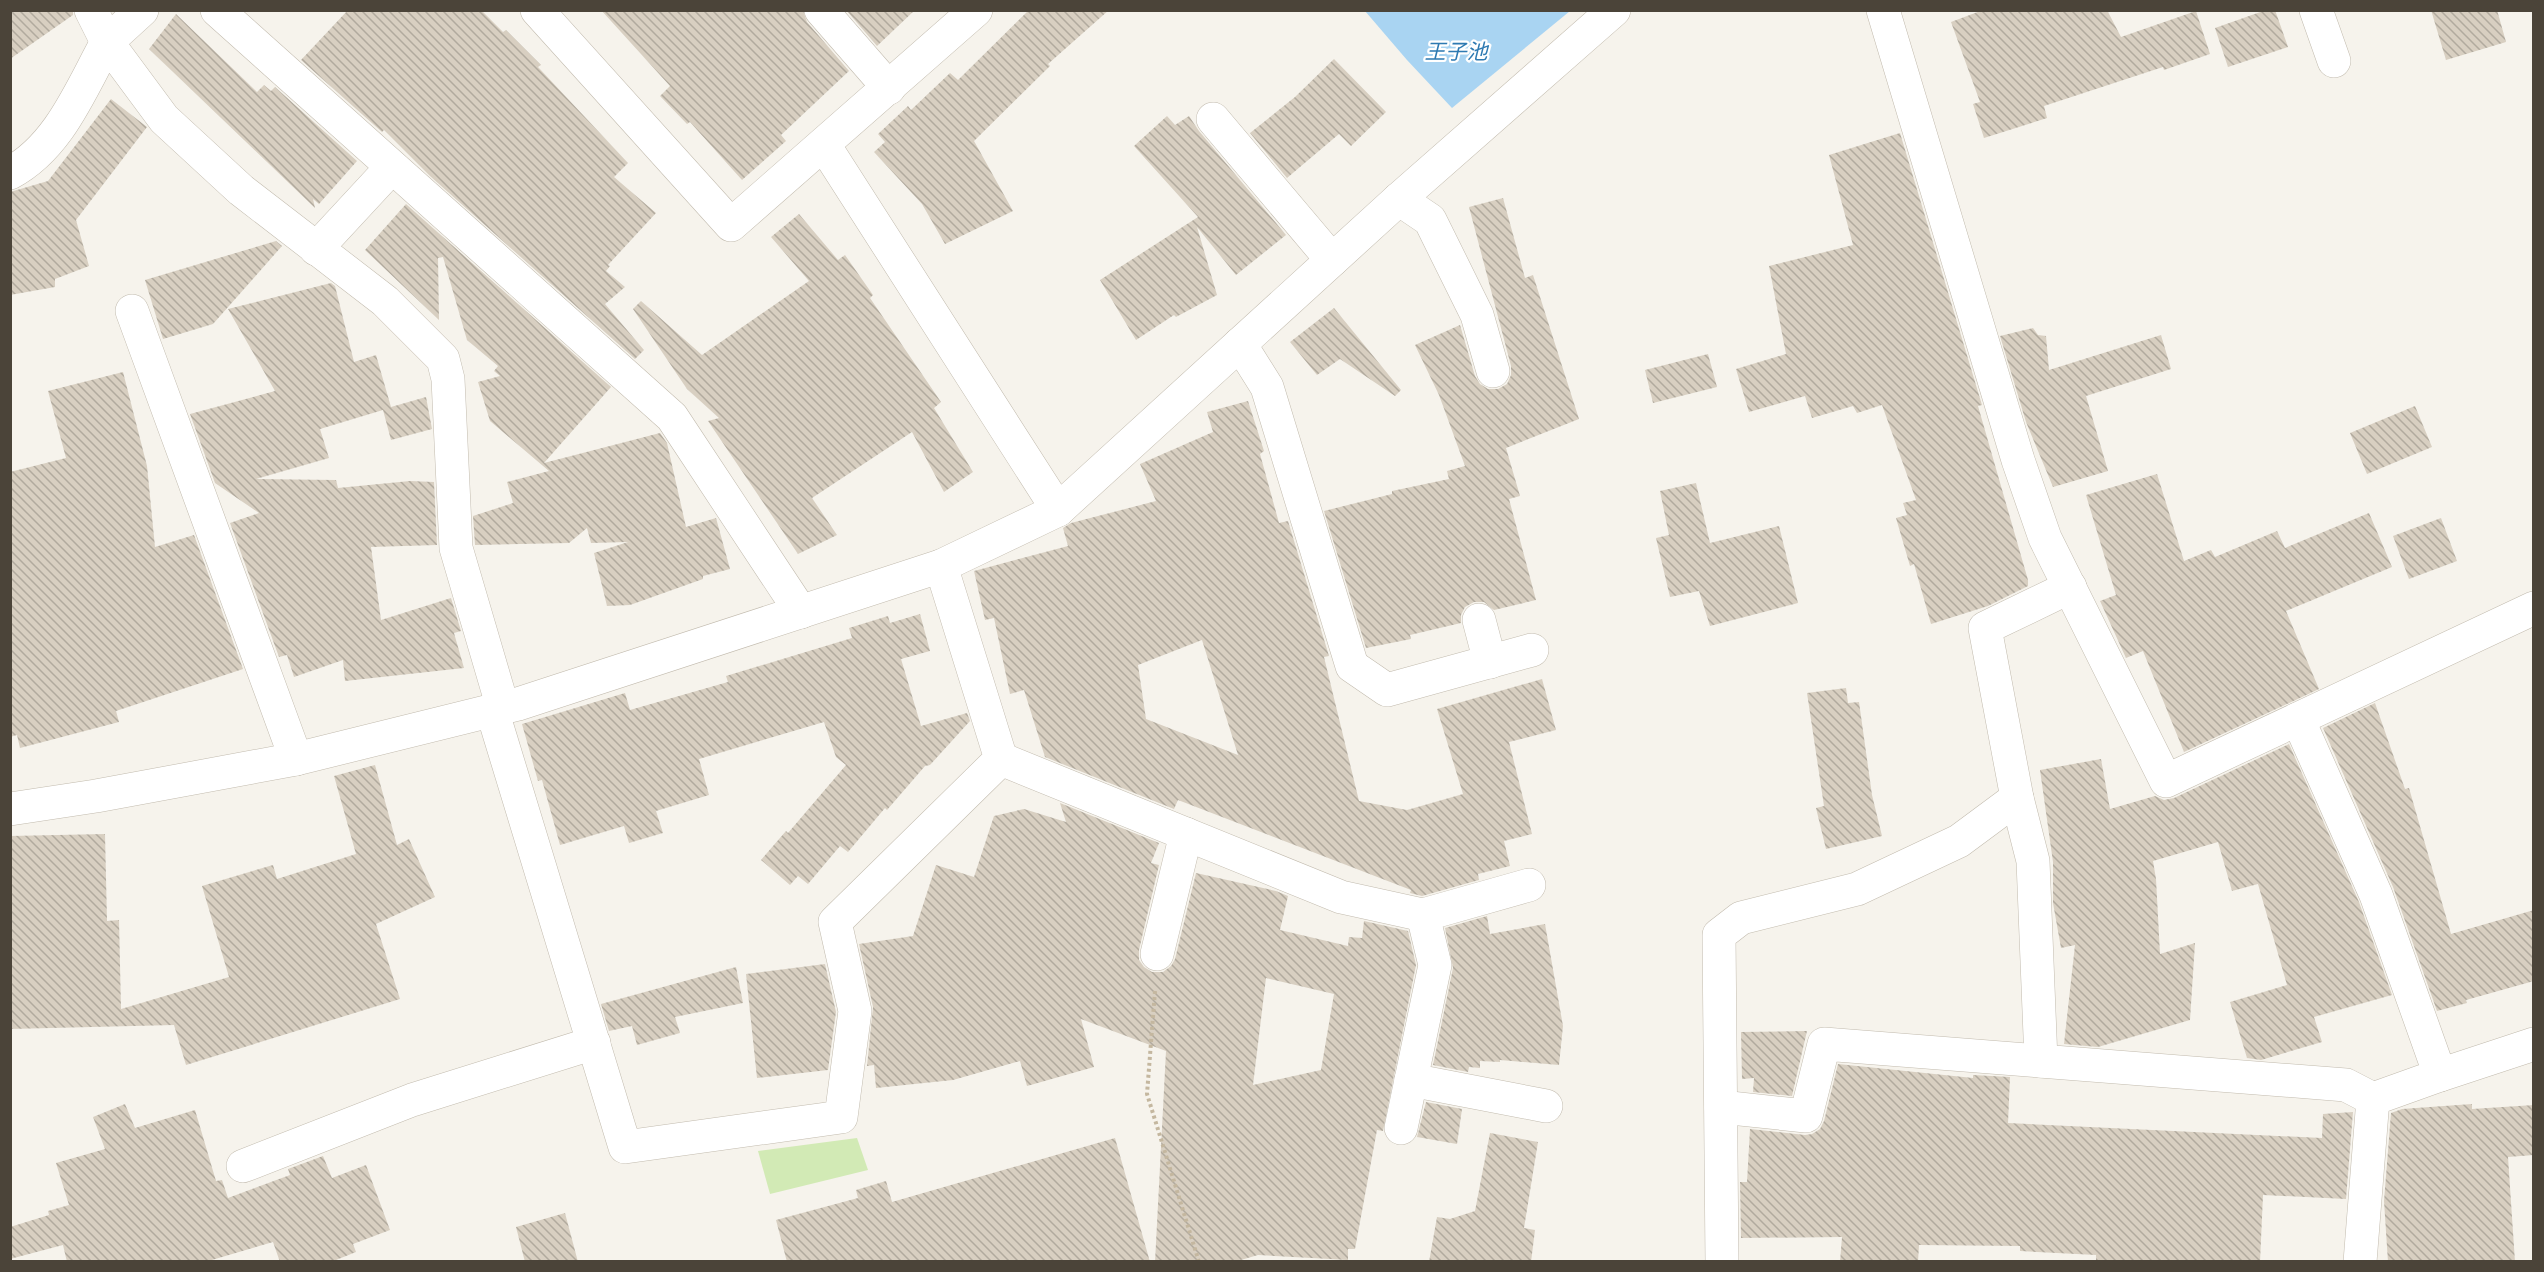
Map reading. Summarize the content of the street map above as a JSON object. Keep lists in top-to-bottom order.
{
  "water": ["王子池"]
}
